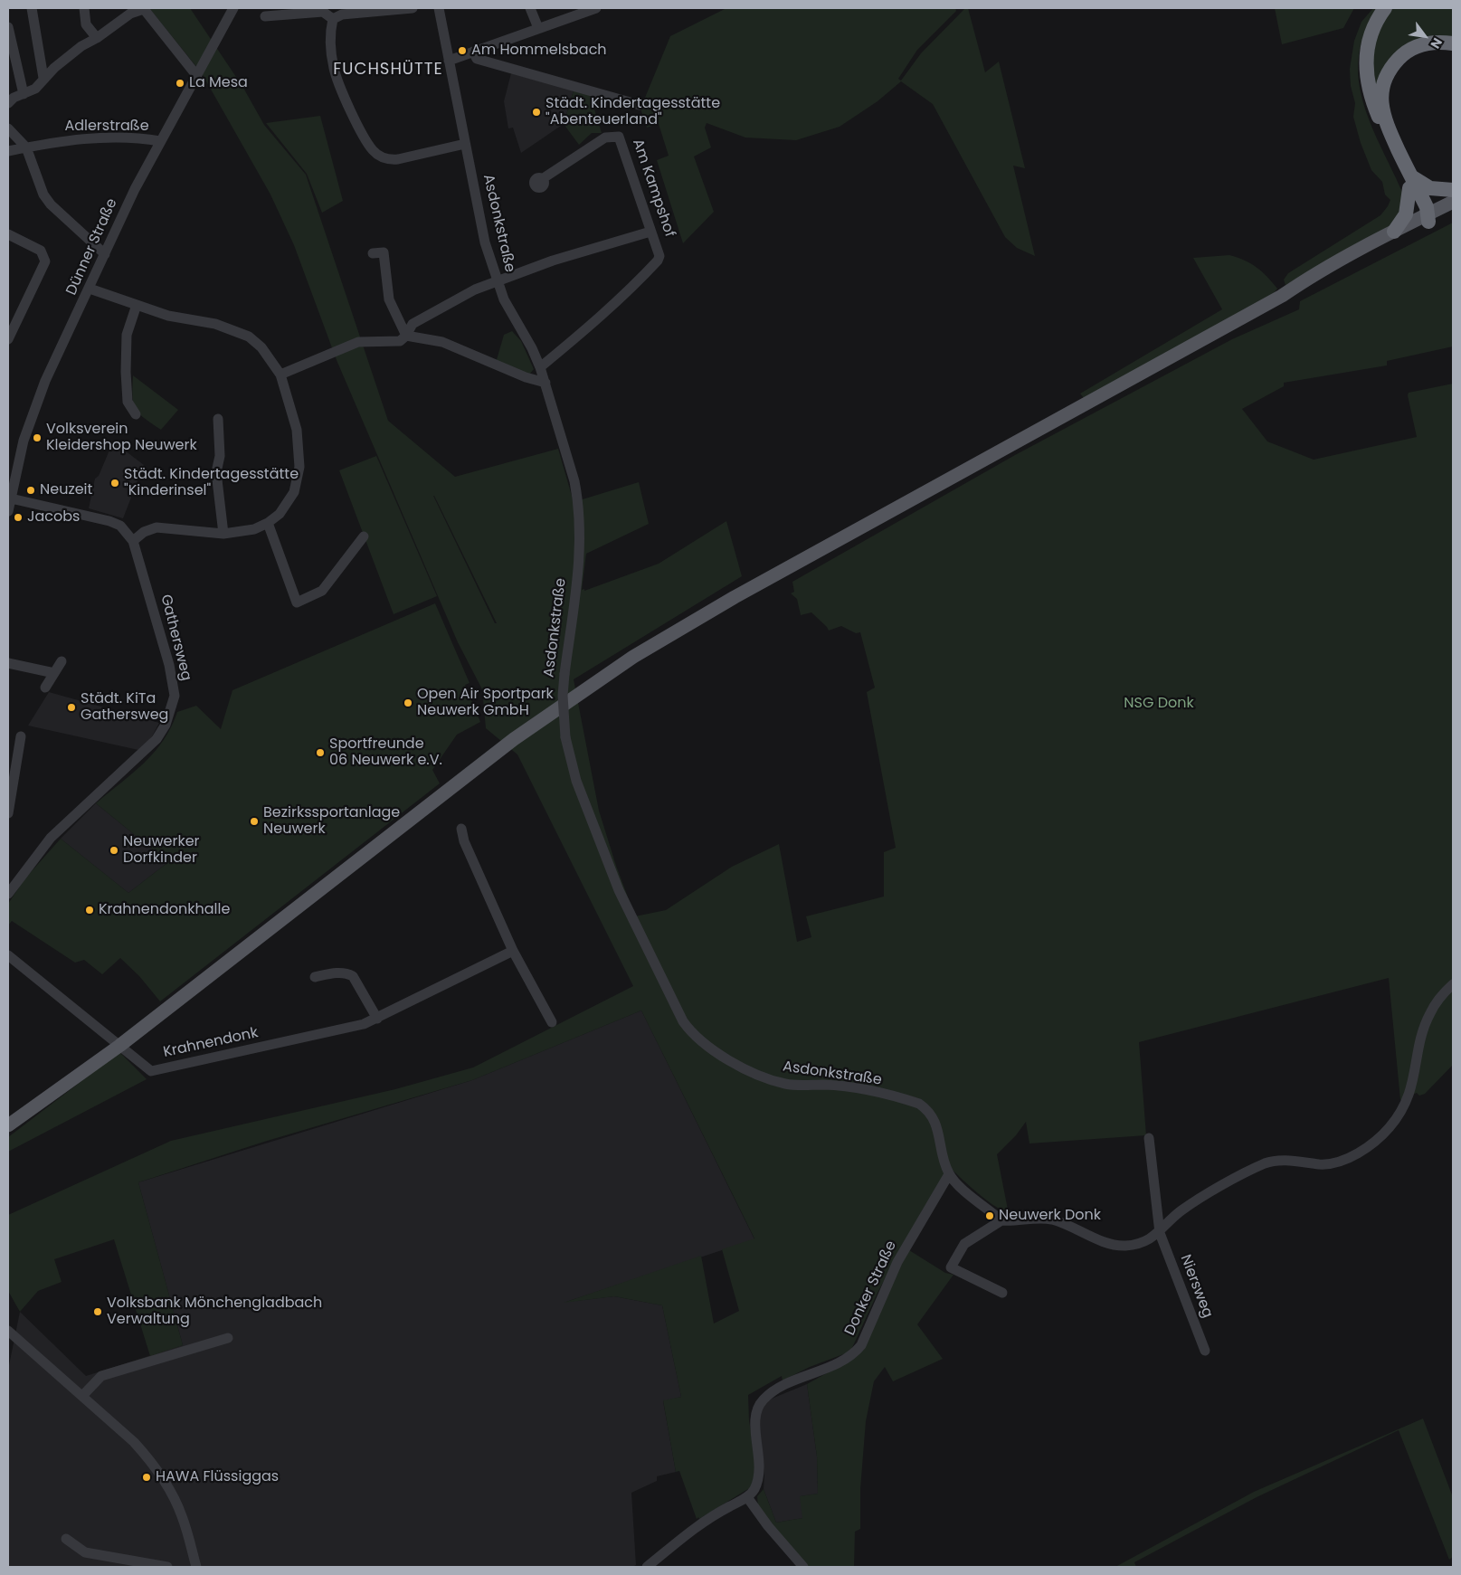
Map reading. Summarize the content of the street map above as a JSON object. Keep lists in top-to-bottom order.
{
  "streets": {
    "street": [
      "Adlerstraße",
      "Am Kampshof",
      "Asdonkstraße",
      "Dünner Straße",
      "Gathersweg",
      "Krahnendonk",
      "Niersweg",
      "Donker Straße"
    ]
  },
  "crossings": [
    ["Adlerstraße", "Dünner Straße"],
    ["Am Kampshof", "Asdonkstraße"],
    ["Asdonkstraße", "Donker Straße"]
  ],
  "districts": ["FUCHSHÜTTE"],
  "parks": ["NSG Donk"],
  "places": [
    "Am Hommelsbach",
    "La Mesa",
    "Städt. Kindertagesstätte \"Abenteuerland\"",
    "Volksverein Kleidershop Neuwerk",
    "Städt. Kindertagesstätte \"Kinderinsel\"",
    "Neuzeit",
    "Jacobs",
    "Open Air Sportpark Neuwerk GmbH",
    "Städt. KiTa Gathersweg",
    "Sportfreunde 06 Neuwerk e.V.",
    "Bezirkssportanlage Neuwerk",
    "Neuwerker Dorfkinder",
    "Krahnendonkhalle",
    "Neuwerk Donk",
    "Volksbank Mönchengladbach Verwaltung",
    "HAWA Flüssiggas"
  ],
  "north": "bottom right"
}
